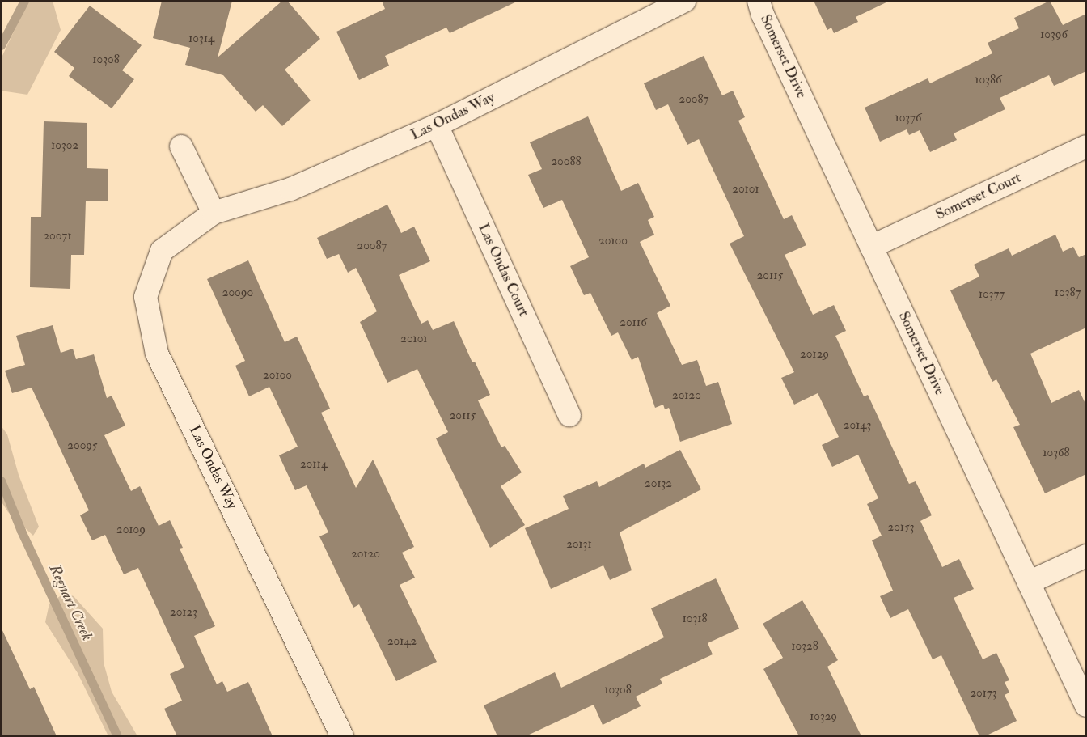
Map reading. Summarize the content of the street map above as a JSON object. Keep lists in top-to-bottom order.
{
  "streets": {
    "street": [
      "Somerset Drive",
      "Las Ondas Way",
      "Somerset Court",
      "Las Ondas Court"
    ]
  },
  "crossings": [
    ["Somerset Drive", "Somerset Court"],
    ["Las Ondas Way", "Las Ondas Court"]
  ],
  "water": ["Regnart Creek"],
  "house_numbers": [
    "10396",
    "10314",
    "10308",
    "10386",
    "20087",
    "10376",
    "10302",
    "20088",
    "20101",
    "20071",
    "20100",
    "20087",
    "20115",
    "20090",
    "10387",
    "10377",
    "20116",
    "20101",
    "20129",
    "20100",
    "20120",
    "20115",
    "20143",
    "20095",
    "10368",
    "20114",
    "20132",
    "20153",
    "20109",
    "20131",
    "20120",
    "20123",
    "10318",
    "20142",
    "10328",
    "10308",
    "20173",
    "10329"
  ]
}
